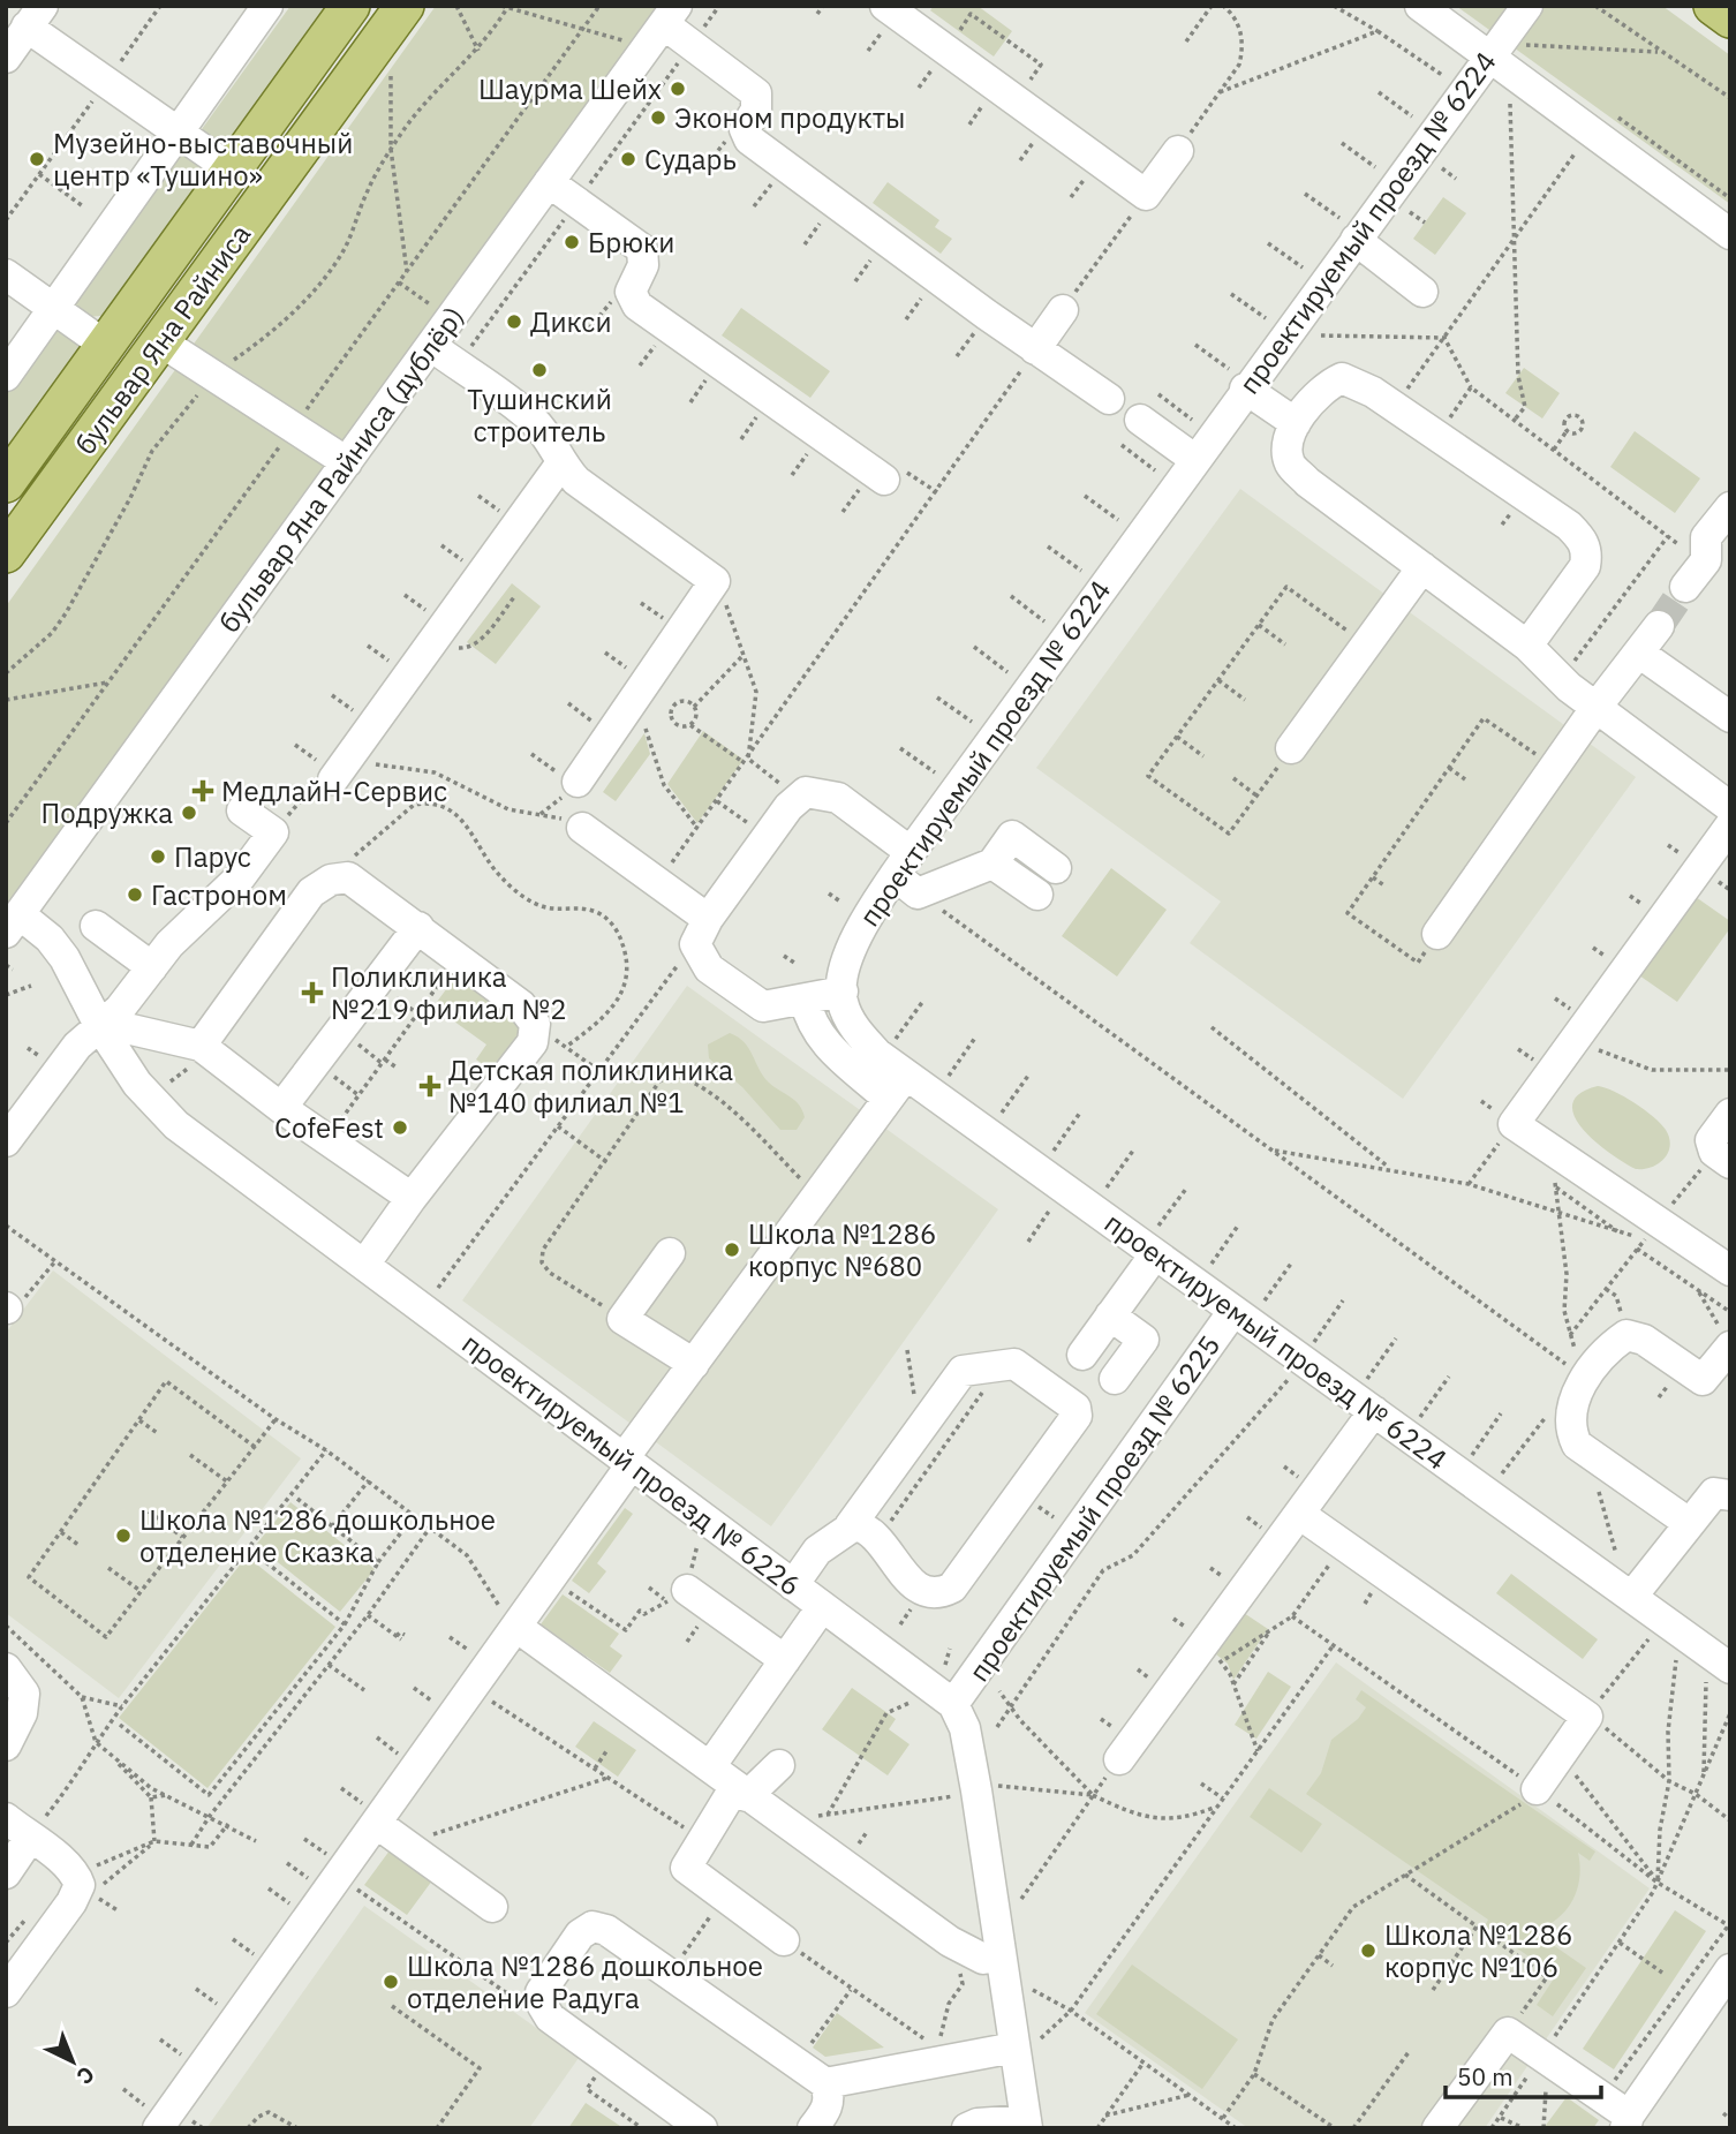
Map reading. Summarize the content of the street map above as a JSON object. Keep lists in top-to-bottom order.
{
  "streets": {
    "main road": ["бульвар Яна Райниса"],
    "street": [
      "проектируемый проезд № 6224",
      "бульвар Яна Райниса (дублёр)",
      "проектируемый проезд № 6226",
      "проектируемый проезд № 6225"
    ]
  },
  "crossings": [
    ["проектируемый проезд № 6224", "проектируемый проезд № 6225"],
    ["бульвар Яна Райниса (дублёр)", "проектируемый проезд № 6226"],
    ["проектируемый проезд № 6226", "проектируемый проезд № 6225"]
  ],
  "places": {
    "other": [
      "Шаурма Шейх",
      "Эконом продукты",
      "Музейно-выставочный центр «Тушино»",
      "Сударь",
      "Брюки",
      "Дикси",
      "Тушинский строитель",
      "Подружка",
      "Парус",
      "Гастроном",
      "CofeFest",
      "Школа №1286 корпус №680",
      "Школа №1286 дошкольное отделение Сказка",
      "Школа №1286 корпус №106",
      "Школа №1286 дошкольное отделение Радуга"
    ],
    "health": ["МедлайН-Сервис", "Поликлиника №219 филиал №2", "Детская поликлиника №140 филиал №1"]
  },
  "scale_bar": "50 m",
  "north": "bottom right"
}
